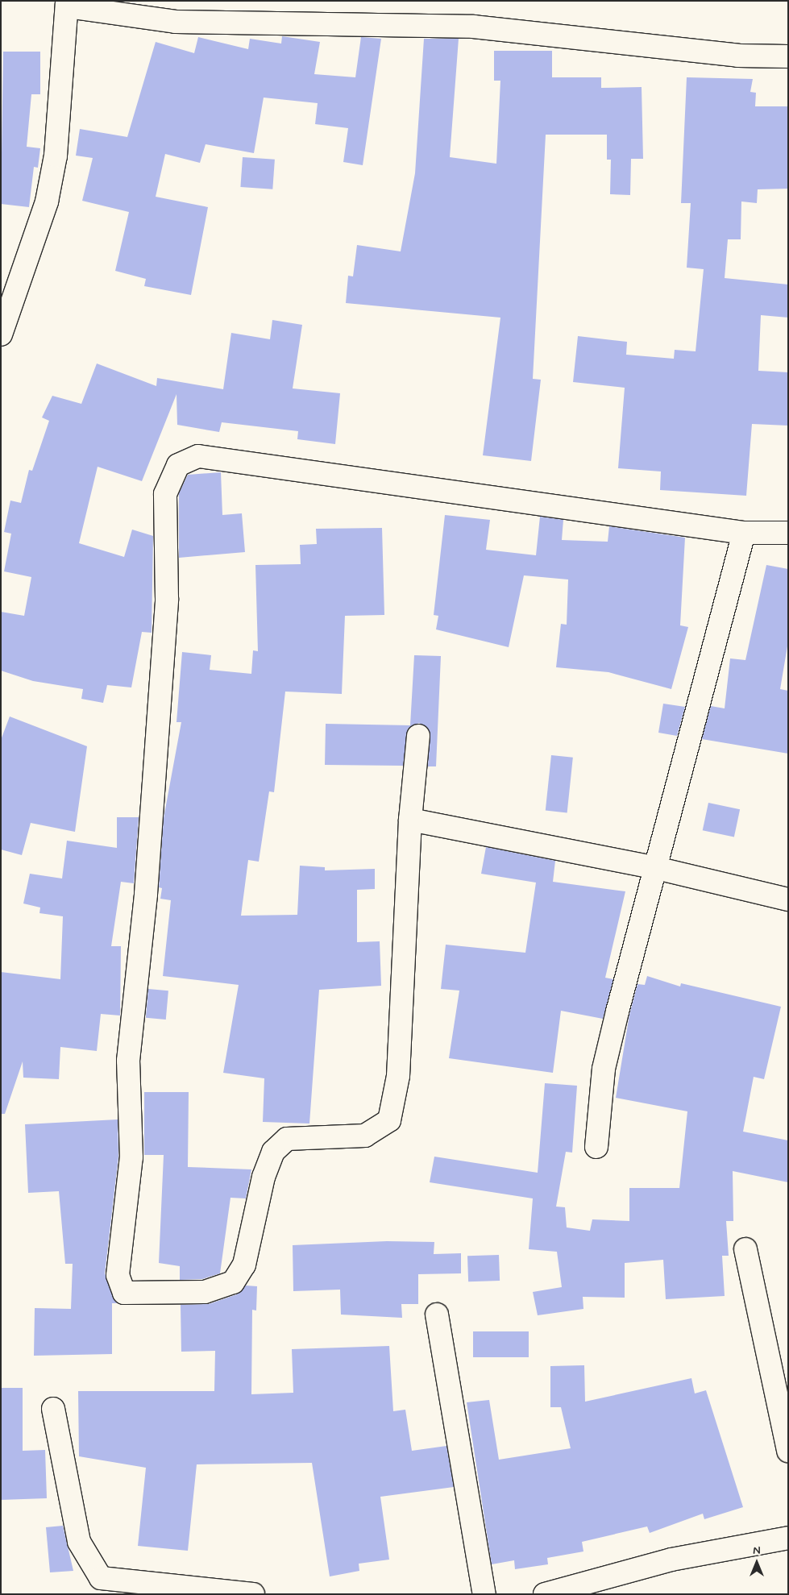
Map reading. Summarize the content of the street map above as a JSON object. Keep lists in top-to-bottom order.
{
  "north": "top"
}
